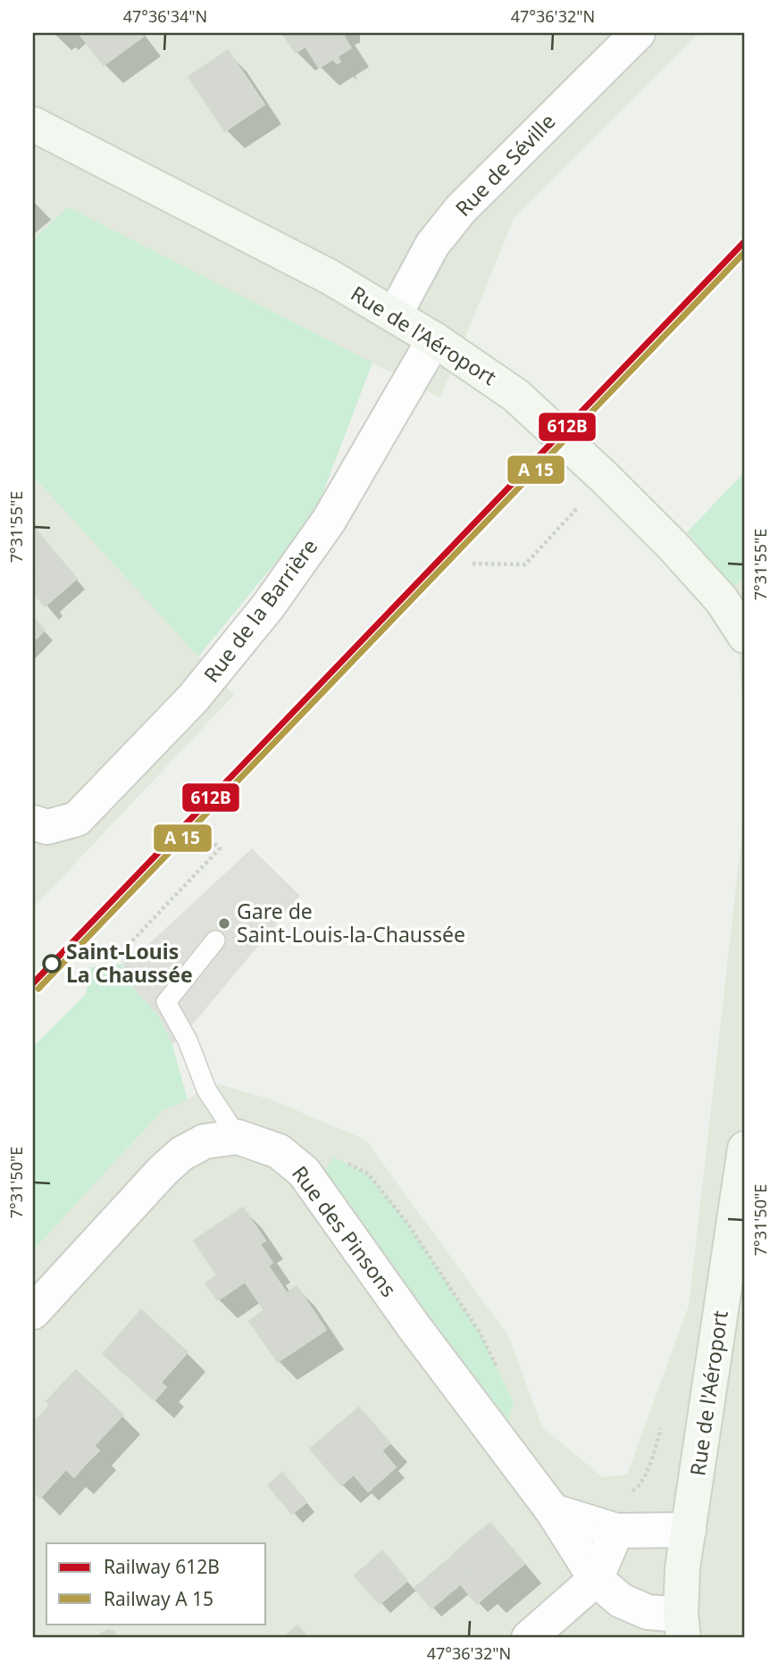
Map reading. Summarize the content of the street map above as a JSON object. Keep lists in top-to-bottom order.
{
  "streets": {
    "main road": ["Rue de l'Aéroport"],
    "street": ["Rue de Séville", "Rue de la Barrière", "Rue des Pinsons"]
  },
  "crossings": [
    ["Rue de Séville", "Rue de l'Aéroport"],
    ["Rue de l'Aéroport", "Rue de la Barrière"],
    ["Rue de l'Aéroport", "Rue des Pinsons"]
  ],
  "places": ["Gare de Saint-Louis-la-Chaussée", "Saint-Louis La Chaussée"],
  "lines": ["rail line 612B"],
  "legend": ["Railway 612B", "Railway A 15"],
  "coordinates": [
    "47°36'34\"N",
    "47°36'32\"N",
    "7°31'55\"E",
    "7°31'50\"E"
  ]
}
